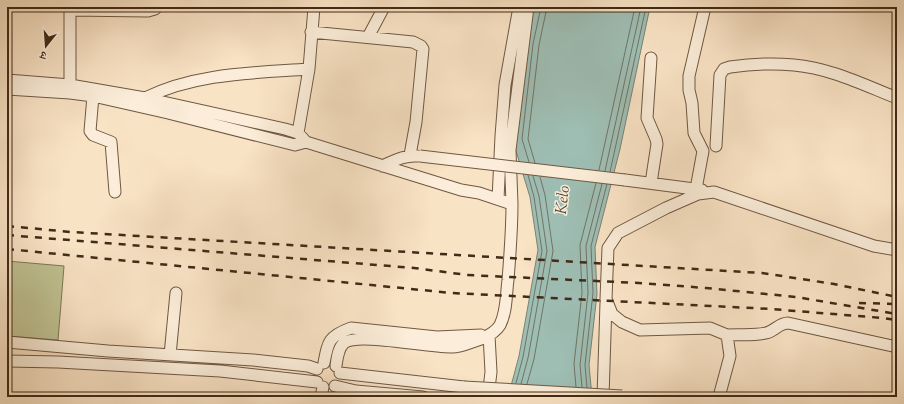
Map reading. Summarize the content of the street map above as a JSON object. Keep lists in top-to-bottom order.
{
  "water": ["Kelo"],
  "north": "bottom"
}
